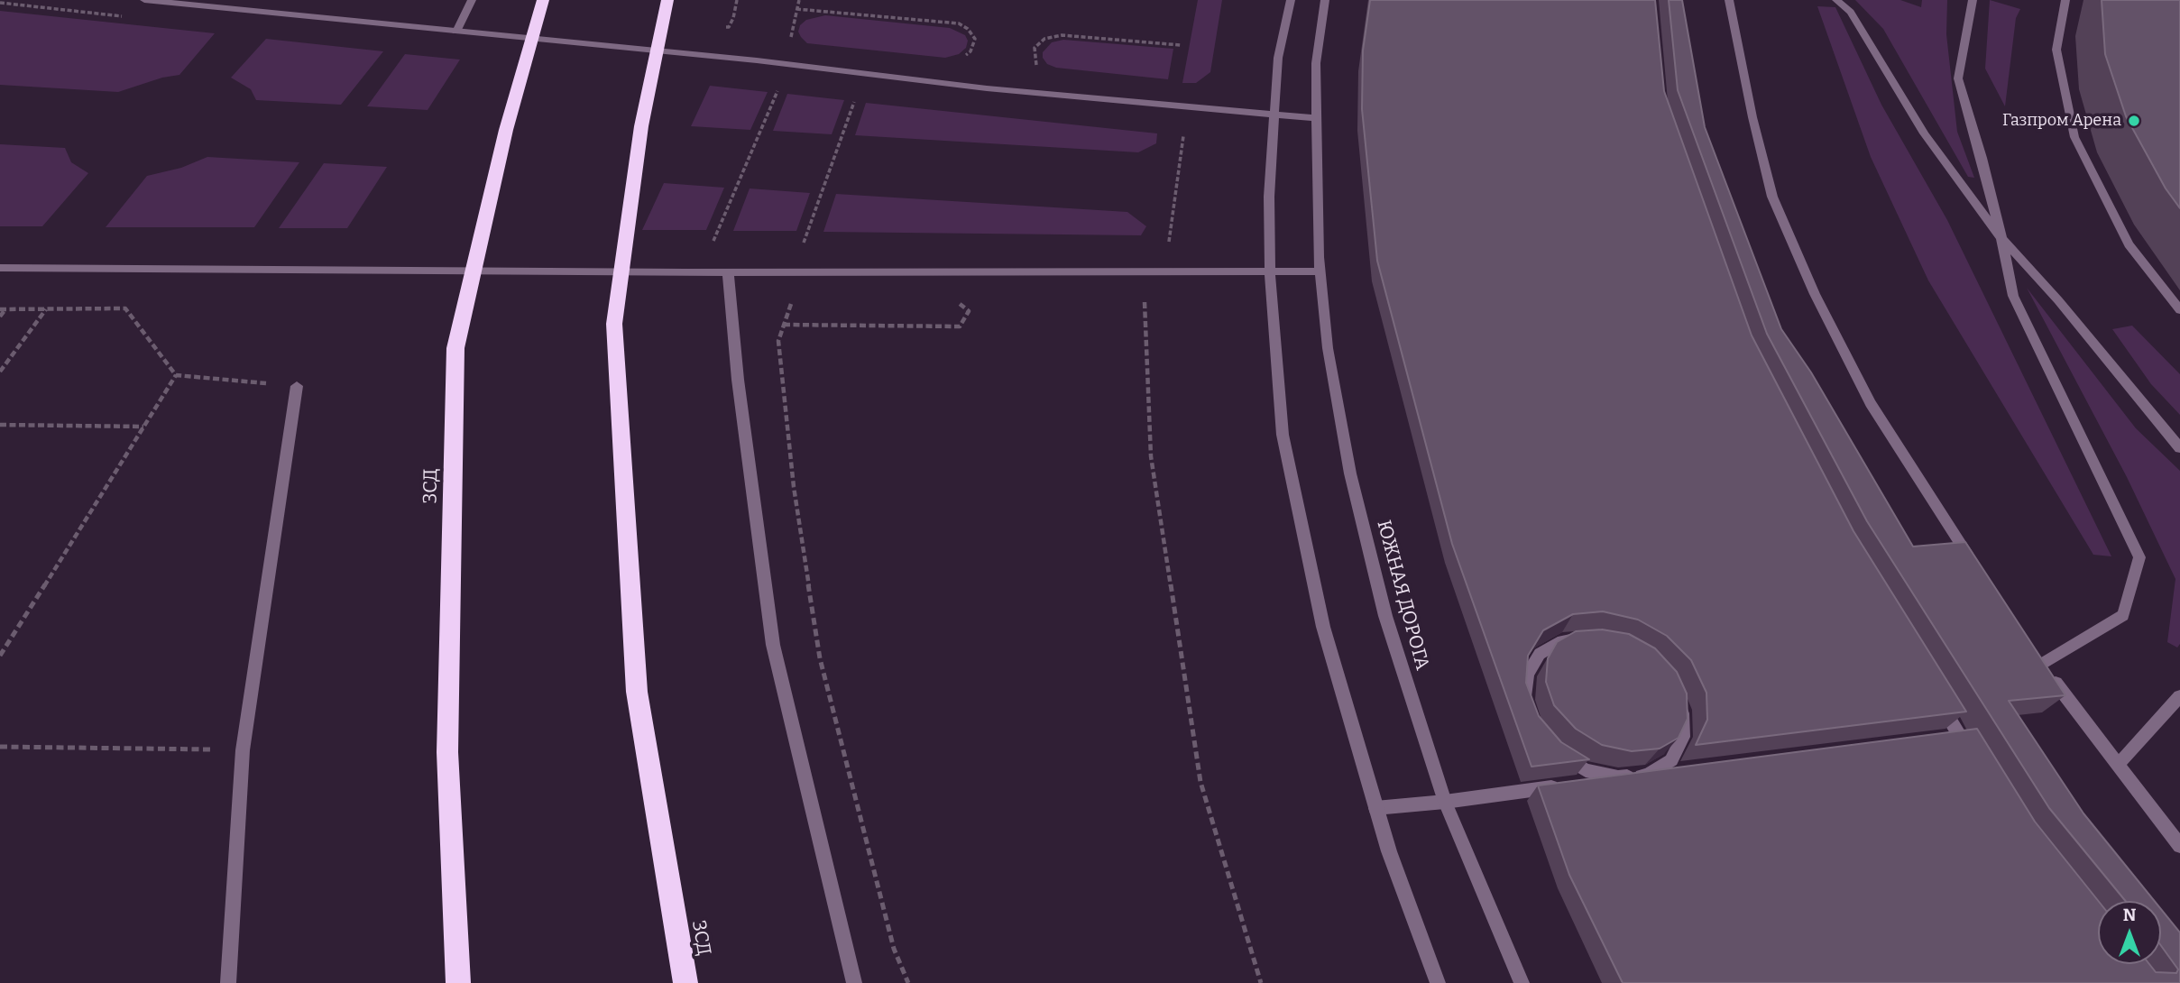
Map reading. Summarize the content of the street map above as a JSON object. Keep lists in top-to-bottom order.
{
  "streets": {
    "highway": ["ЗСД"],
    "street": ["ЮЖНАЯ ДОРОГА"]
  },
  "places": ["Газпром Арена"],
  "north": "top"
}
